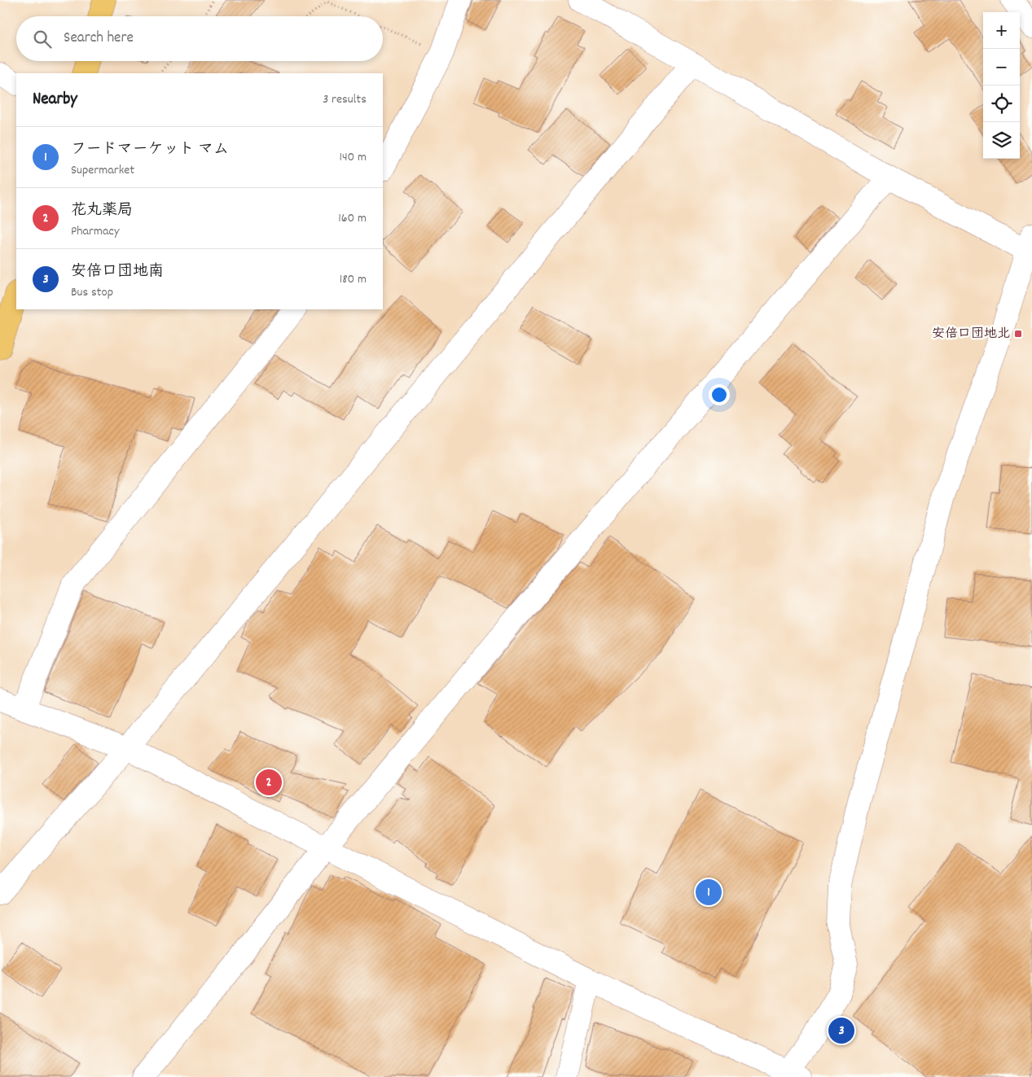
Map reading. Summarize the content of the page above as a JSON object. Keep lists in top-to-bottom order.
{
  "places": {
    "transit": ["安倍口団地北"]
  },
  "page": {
    "map_buttons": ["+", "−"],
    "search": "Search here",
    "heading": ["Nearby", "3 results"],
    "list": [
      {
        "mark": "1",
        "name": "フードマーケット マム",
        "note": "Supermarket",
        "value": "140 m"
      },
      {
        "mark": "2",
        "name": "花丸薬局",
        "note": "Pharmacy",
        "value": "160 m"
      },
      {
        "mark": "3",
        "name": "安倍口団地南",
        "note": "Bus stop",
        "value": "180 m"
      }
    ],
    "pins": ["2", "1", "3"]
  }
}
